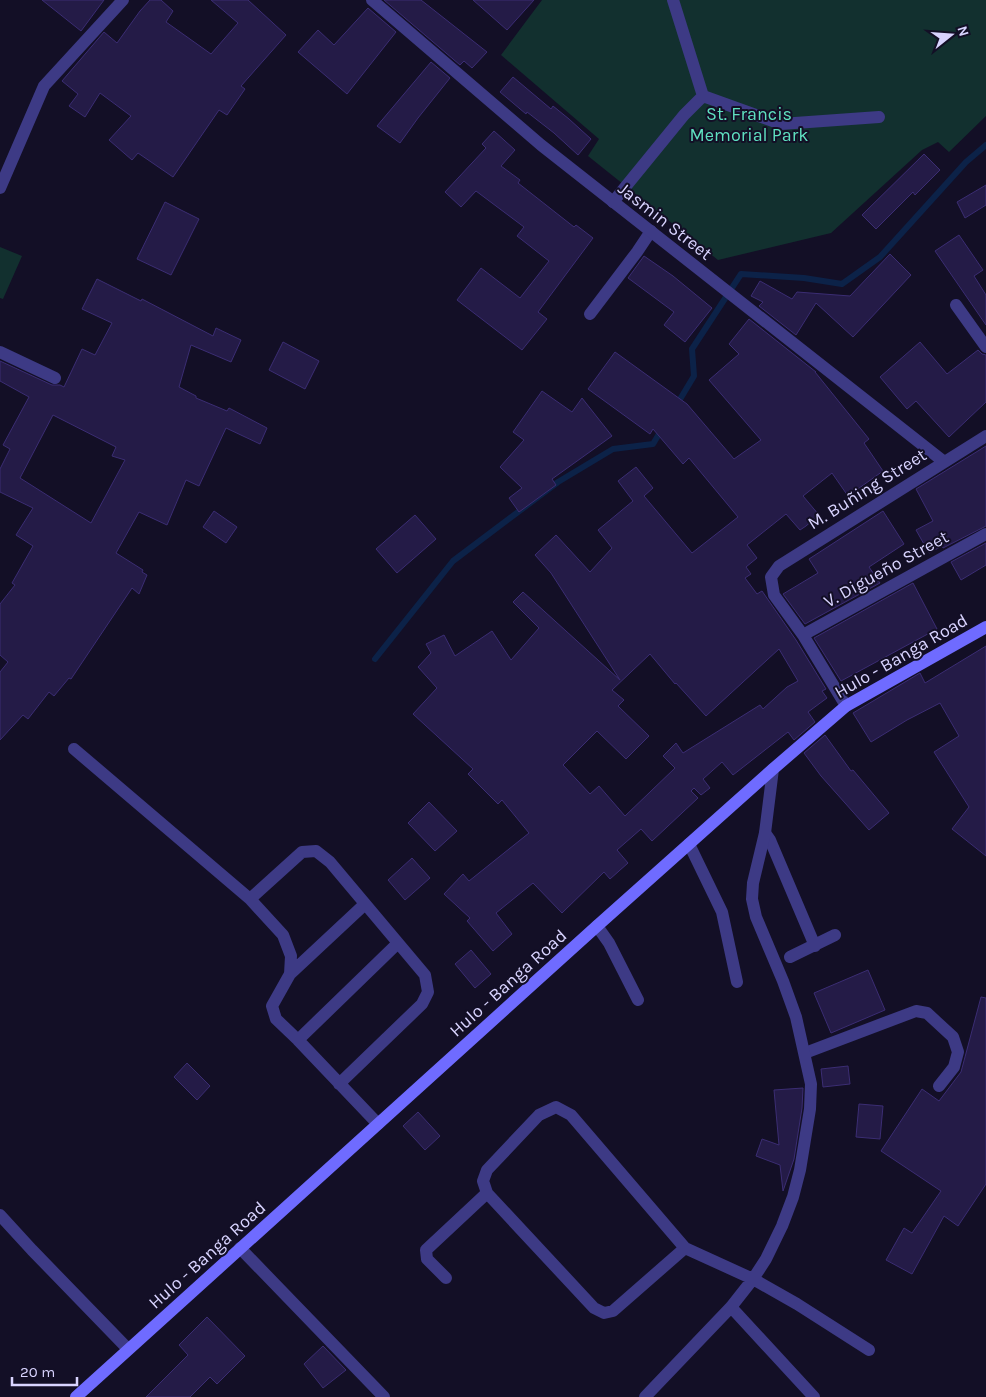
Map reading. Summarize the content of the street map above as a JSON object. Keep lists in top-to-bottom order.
{
  "streets": {
    "main road": ["Hulo - Banga Road"],
    "street": ["Jasmin Street", "M. Buñing Street", "V. Digueño Street"]
  },
  "crossings": [
    ["Jasmin Street", "M. Buñing Street"],
    ["M. Buñing Street", "V. Digueño Street"]
  ],
  "parks": ["St. Francis Memorial Park"],
  "scale_bar": "20 m",
  "north": "right"
}
